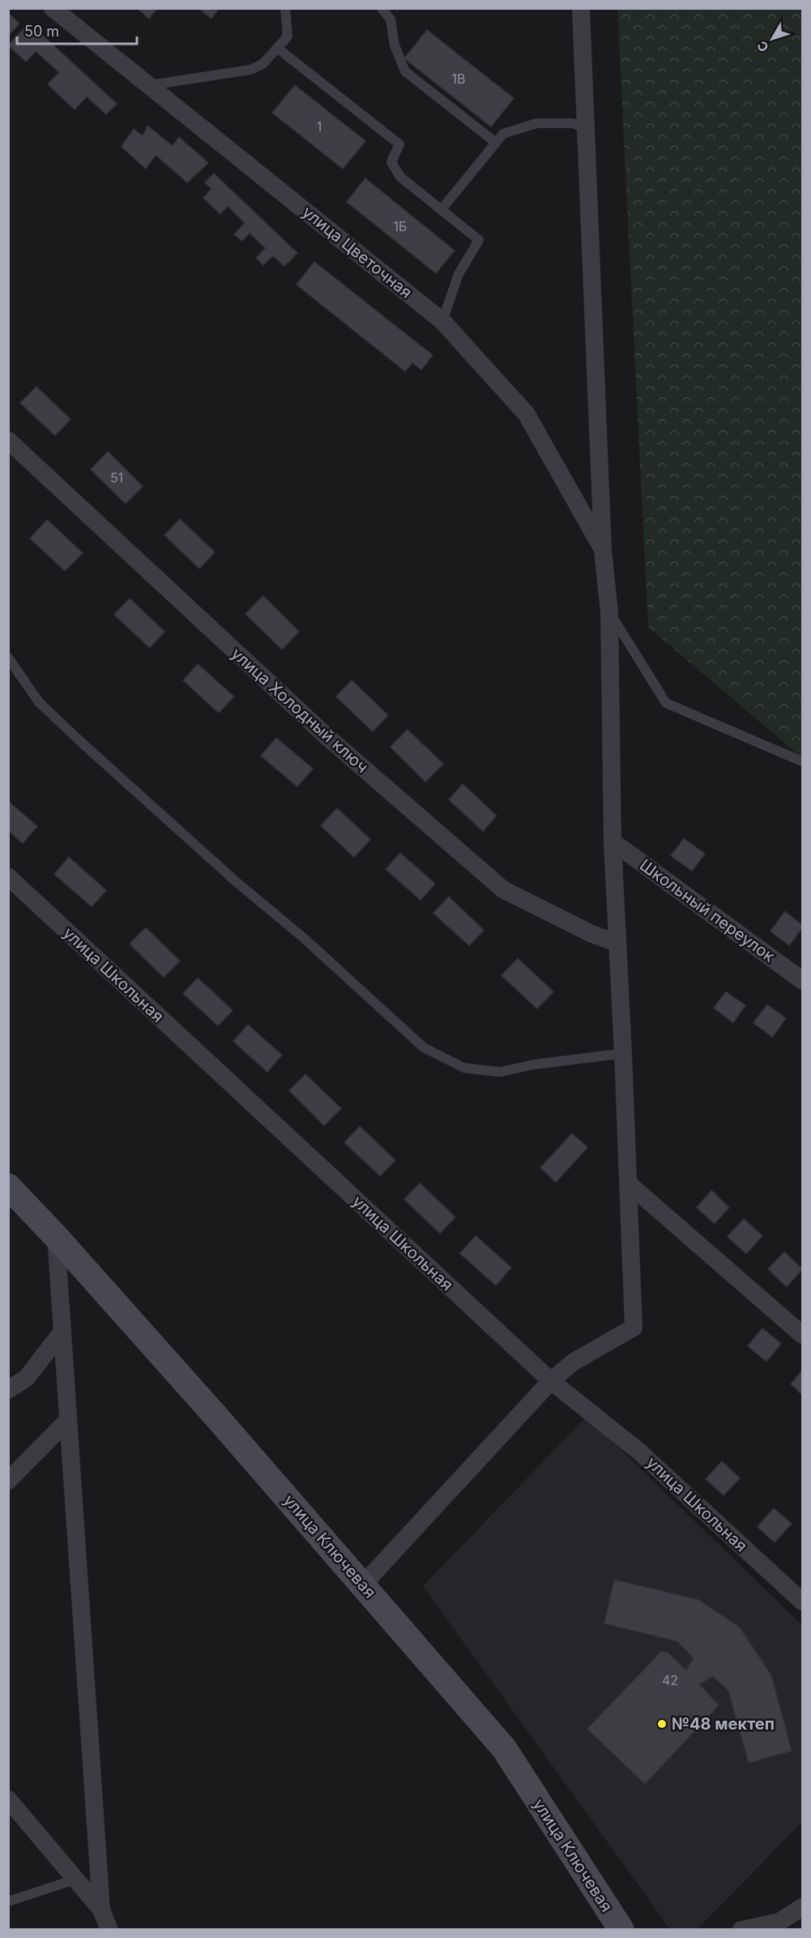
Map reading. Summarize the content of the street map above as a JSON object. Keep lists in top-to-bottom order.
{
  "streets": {
    "street": [
      "улица Цветочная",
      "улица Холодный ключ",
      "Школьный переулок",
      "улица Школьная",
      "улица Ключевая"
    ]
  },
  "places": ["№48 мектеп"],
  "house_numbers": [
    "1В",
    "1",
    "1Б",
    "51",
    "42"
  ],
  "scale_bar": "50 m",
  "north": "bottom left"
}
